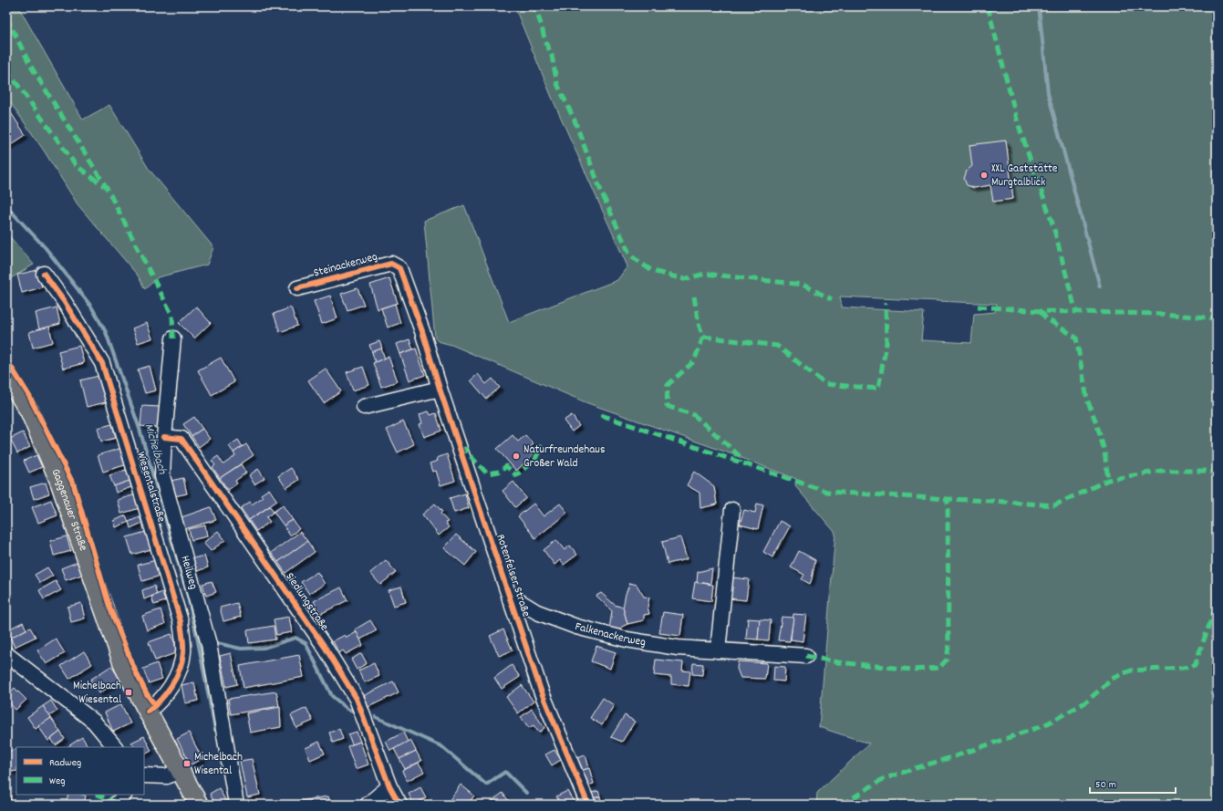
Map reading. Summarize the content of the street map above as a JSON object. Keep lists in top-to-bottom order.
{
  "streets": {
    "main road": ["Gaggenauer Straße"],
    "street": [
      "Steinackerweg",
      "Wiesentalstraße",
      "Heilweg",
      "Rotenfelser Straße",
      "Siedlungstraße",
      "Falkenackerweg"
    ]
  },
  "crossings": [
    ["Steinackerweg", "Rotenfelser Straße"],
    ["Wiesentalstraße", "Gaggenauer Straße"],
    ["Heilweg", "Siedlungstraße"],
    ["Rotenfelser Straße", "Falkenackerweg"]
  ],
  "water": ["Michelbach"],
  "places": {
    "other": ["XXL Gaststätte Murgtalblick", "Naturfreundehaus Großer Wald"],
    "transit": ["Michelbach Wiesental", "Michelbach Wisental"]
  },
  "legend": ["Radweg", "Weg"],
  "scale_bar": "50 m"
}
